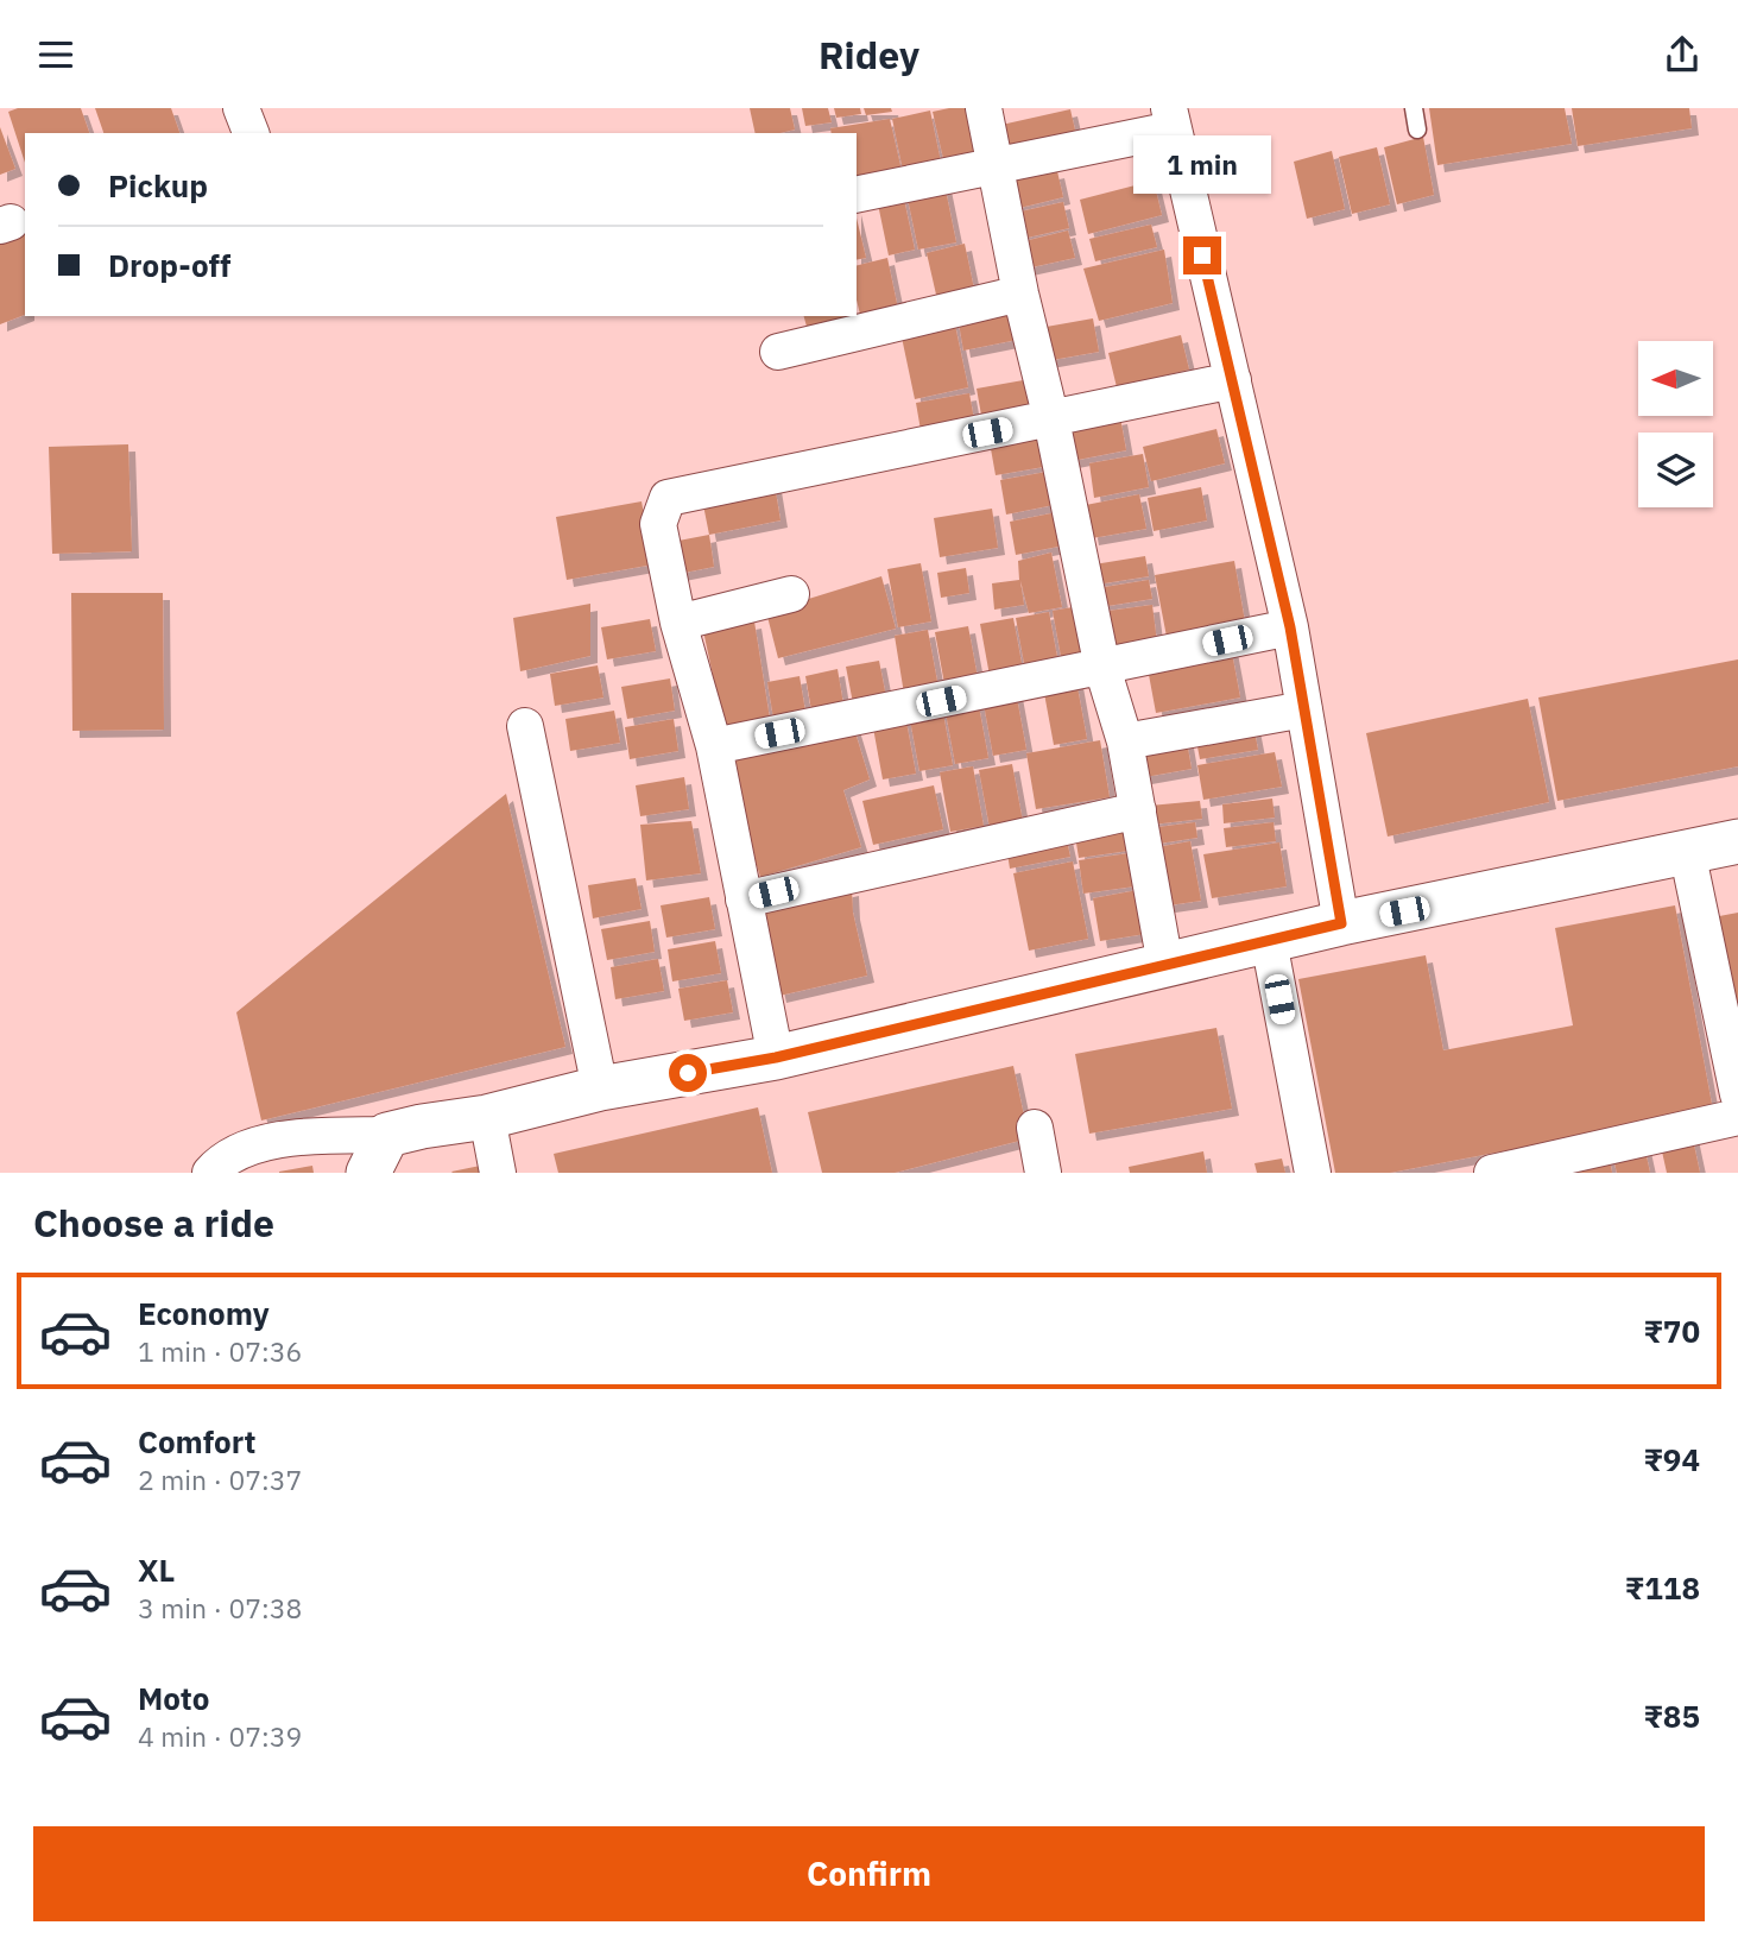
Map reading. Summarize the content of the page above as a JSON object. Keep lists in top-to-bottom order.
{
  "north": "left",
  "page": {
    "header": "Ridey",
    "banner": ["Pickup", "Drop-off"],
    "bubble": "1 min",
    "heading": "Choose a ride",
    "list": [
      {
        "name": "Economy",
        "note": "1 min · 07:36",
        "value": "₹70"
      },
      {
        "name": "Comfort",
        "note": "2 min · 07:37",
        "value": "₹94"
      },
      {
        "name": "XL",
        "note": "3 min · 07:38",
        "value": "₹118"
      },
      {
        "name": "Moto",
        "note": "4 min · 07:39",
        "value": "₹85"
      }
    ],
    "buttons": "Confirm"
  }
}
